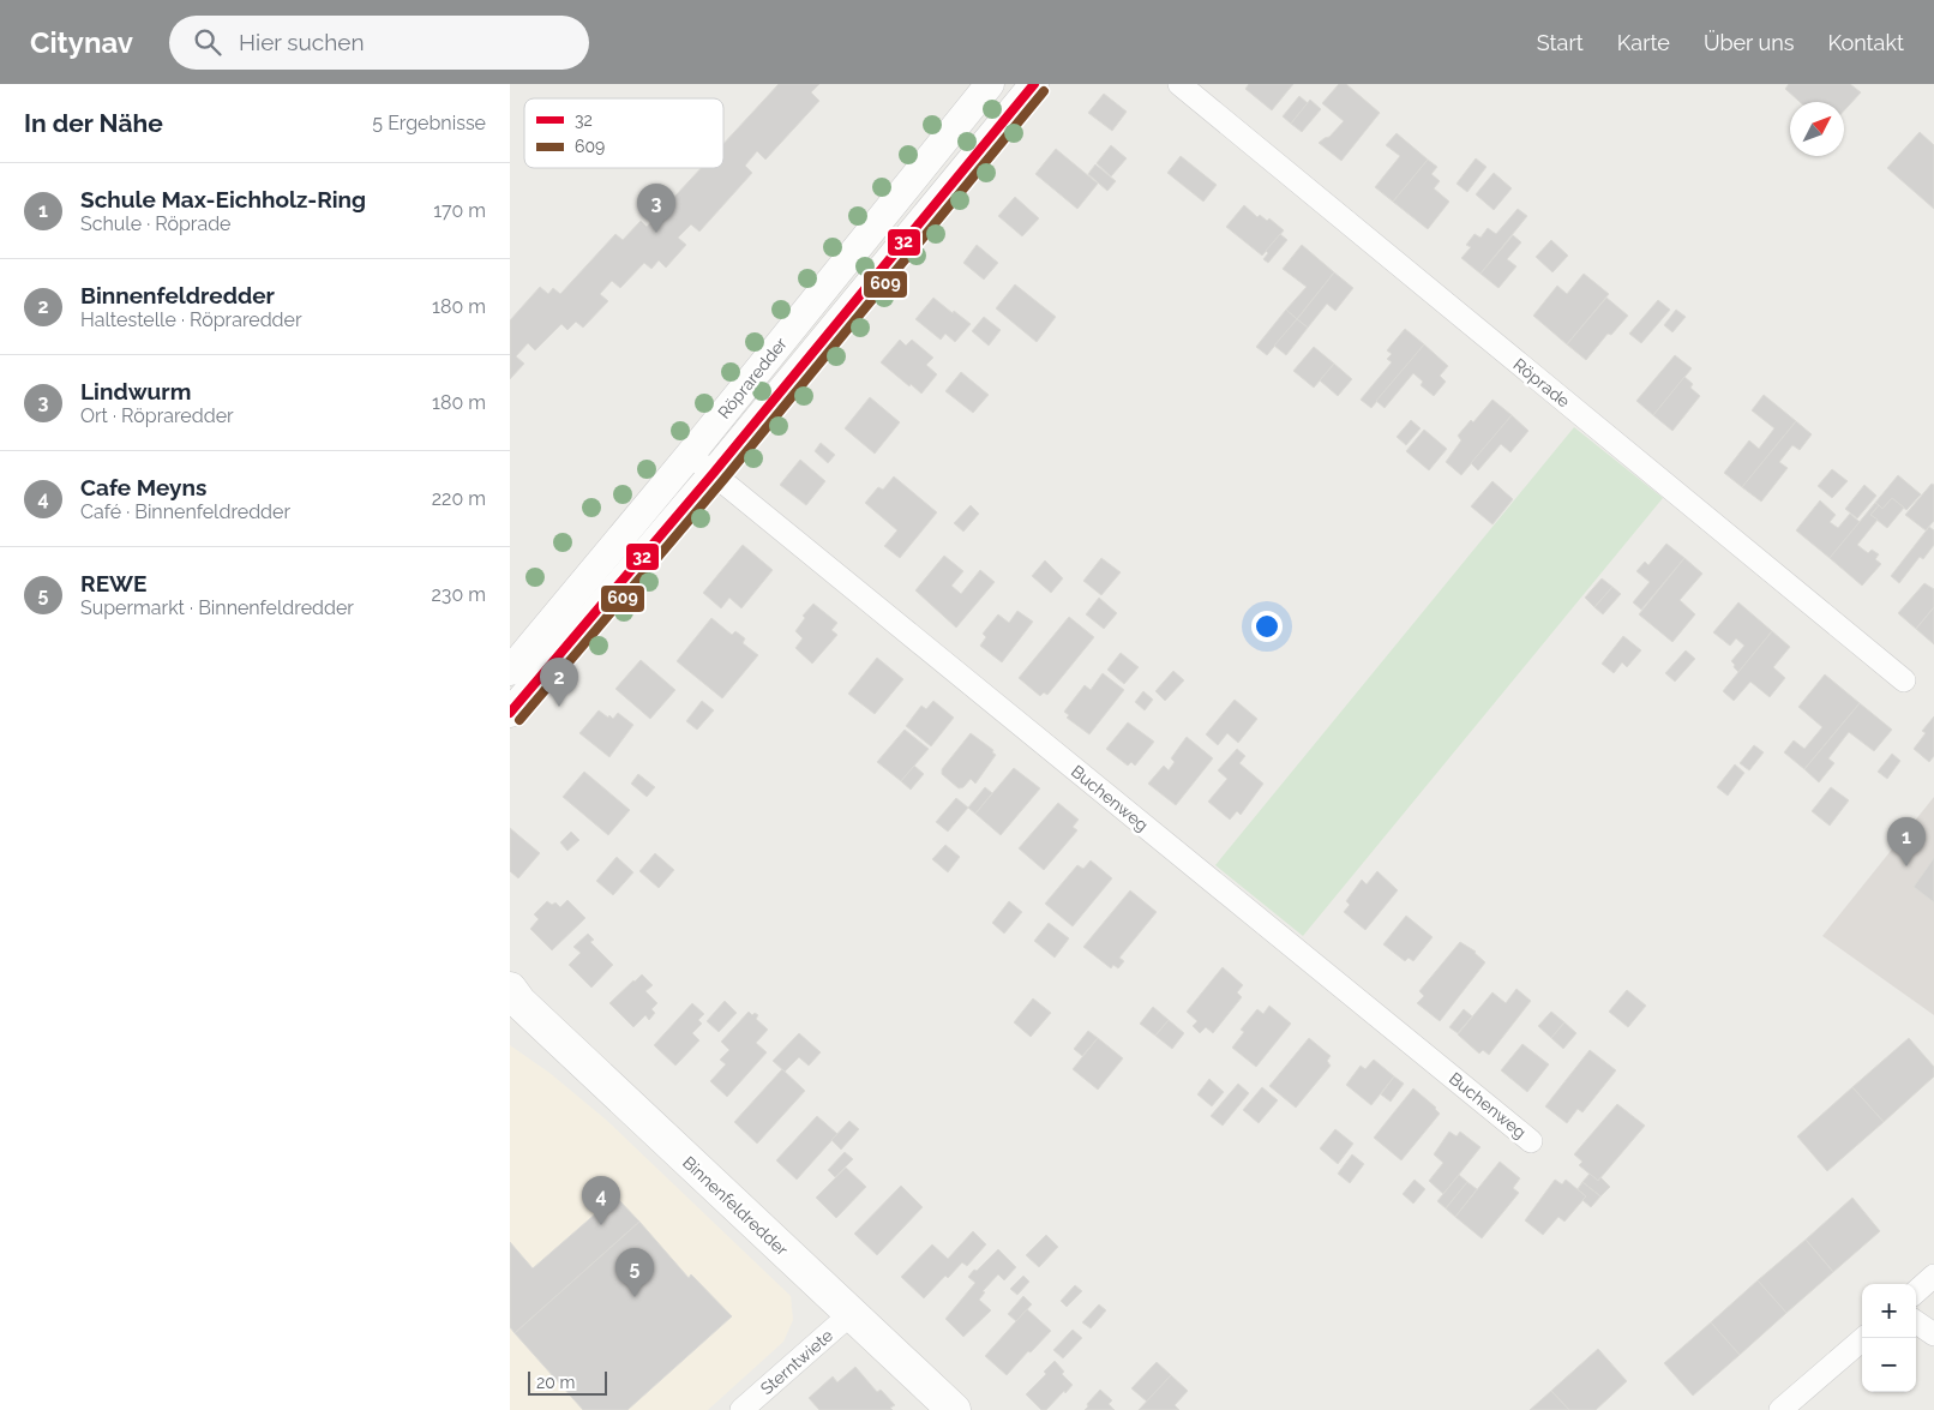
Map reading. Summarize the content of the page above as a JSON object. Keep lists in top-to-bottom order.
{
  "streets": {
    "main road": ["Binnenfeldredder"],
    "street": [
      "Röpraredder",
      "Röprade",
      "Buchenweg",
      "Sterntwiete"
    ]
  },
  "crossings": [
    ["Röpraredder", "Buchenweg"],
    ["Binnenfeldredder", "Sterntwiete"]
  ],
  "lines": ["transit line 32", "transit line 609"],
  "legend": ["32", "609"],
  "scale_bar": "20 m",
  "north": "top right",
  "page": {
    "header": "Citynav",
    "search": "Hier suchen",
    "nav": [
      "Start",
      "Karte",
      "Über uns",
      "Kontakt"
    ],
    "heading": ["In der Nähe", "5 Ergebnisse"],
    "list": [
      {
        "mark": "1",
        "name": "Schule Max-Eichholz-Ring",
        "note": "Schule · Röprade",
        "value": "170 m"
      },
      {
        "mark": "2",
        "name": "Binnenfeldredder",
        "note": "Haltestelle · Röpraredder",
        "value": "180 m"
      },
      {
        "mark": "3",
        "name": "Lindwurm",
        "note": "Ort · Röpraredder",
        "value": "180 m"
      },
      {
        "mark": "4",
        "name": "Cafe Meyns",
        "note": "Café · Binnenfeldredder",
        "value": "220 m"
      },
      {
        "mark": "5",
        "name": "REWE",
        "note": "Supermarkt · Binnenfeldredder",
        "value": "230 m"
      }
    ],
    "pins": [
      "3",
      "2",
      "1",
      "4",
      "5"
    ],
    "map_buttons": ["+", "−"],
    "scale": "20 m"
  }
}
